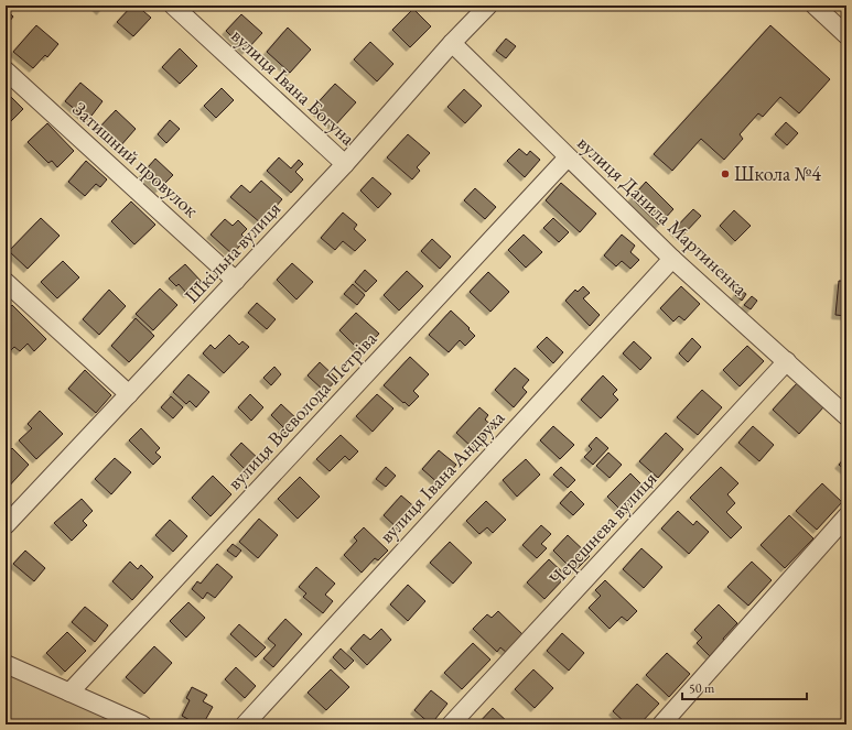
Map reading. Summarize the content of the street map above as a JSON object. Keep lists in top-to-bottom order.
{
  "streets": {
    "street": [
      "вулиця Івана Богуна",
      "Затишний провулок",
      "вулиця Данила Мартиненка",
      "Шкільна вулиця",
      "вулиця Всеволода Петріва",
      "вулиця Івана Андруха",
      "Черешнева вулиця"
    ]
  },
  "crossings": [
    ["вулиця Івана Богуна", "Шкільна вулиця"],
    ["Затишний провулок", "Шкільна вулиця"],
    ["вулиця Данила Мартиненка", "Шкільна вулиця"],
    ["вулиця Данила Мартиненка", "вулиця Всеволода Петріва"],
    ["вулиця Данила Мартиненка", "вулиця Івана Андруха"],
    ["вулиця Данила Мартиненка", "Черешнева вулиця"]
  ],
  "places": ["Школа №4"],
  "scale_bar": "50 m"
}
